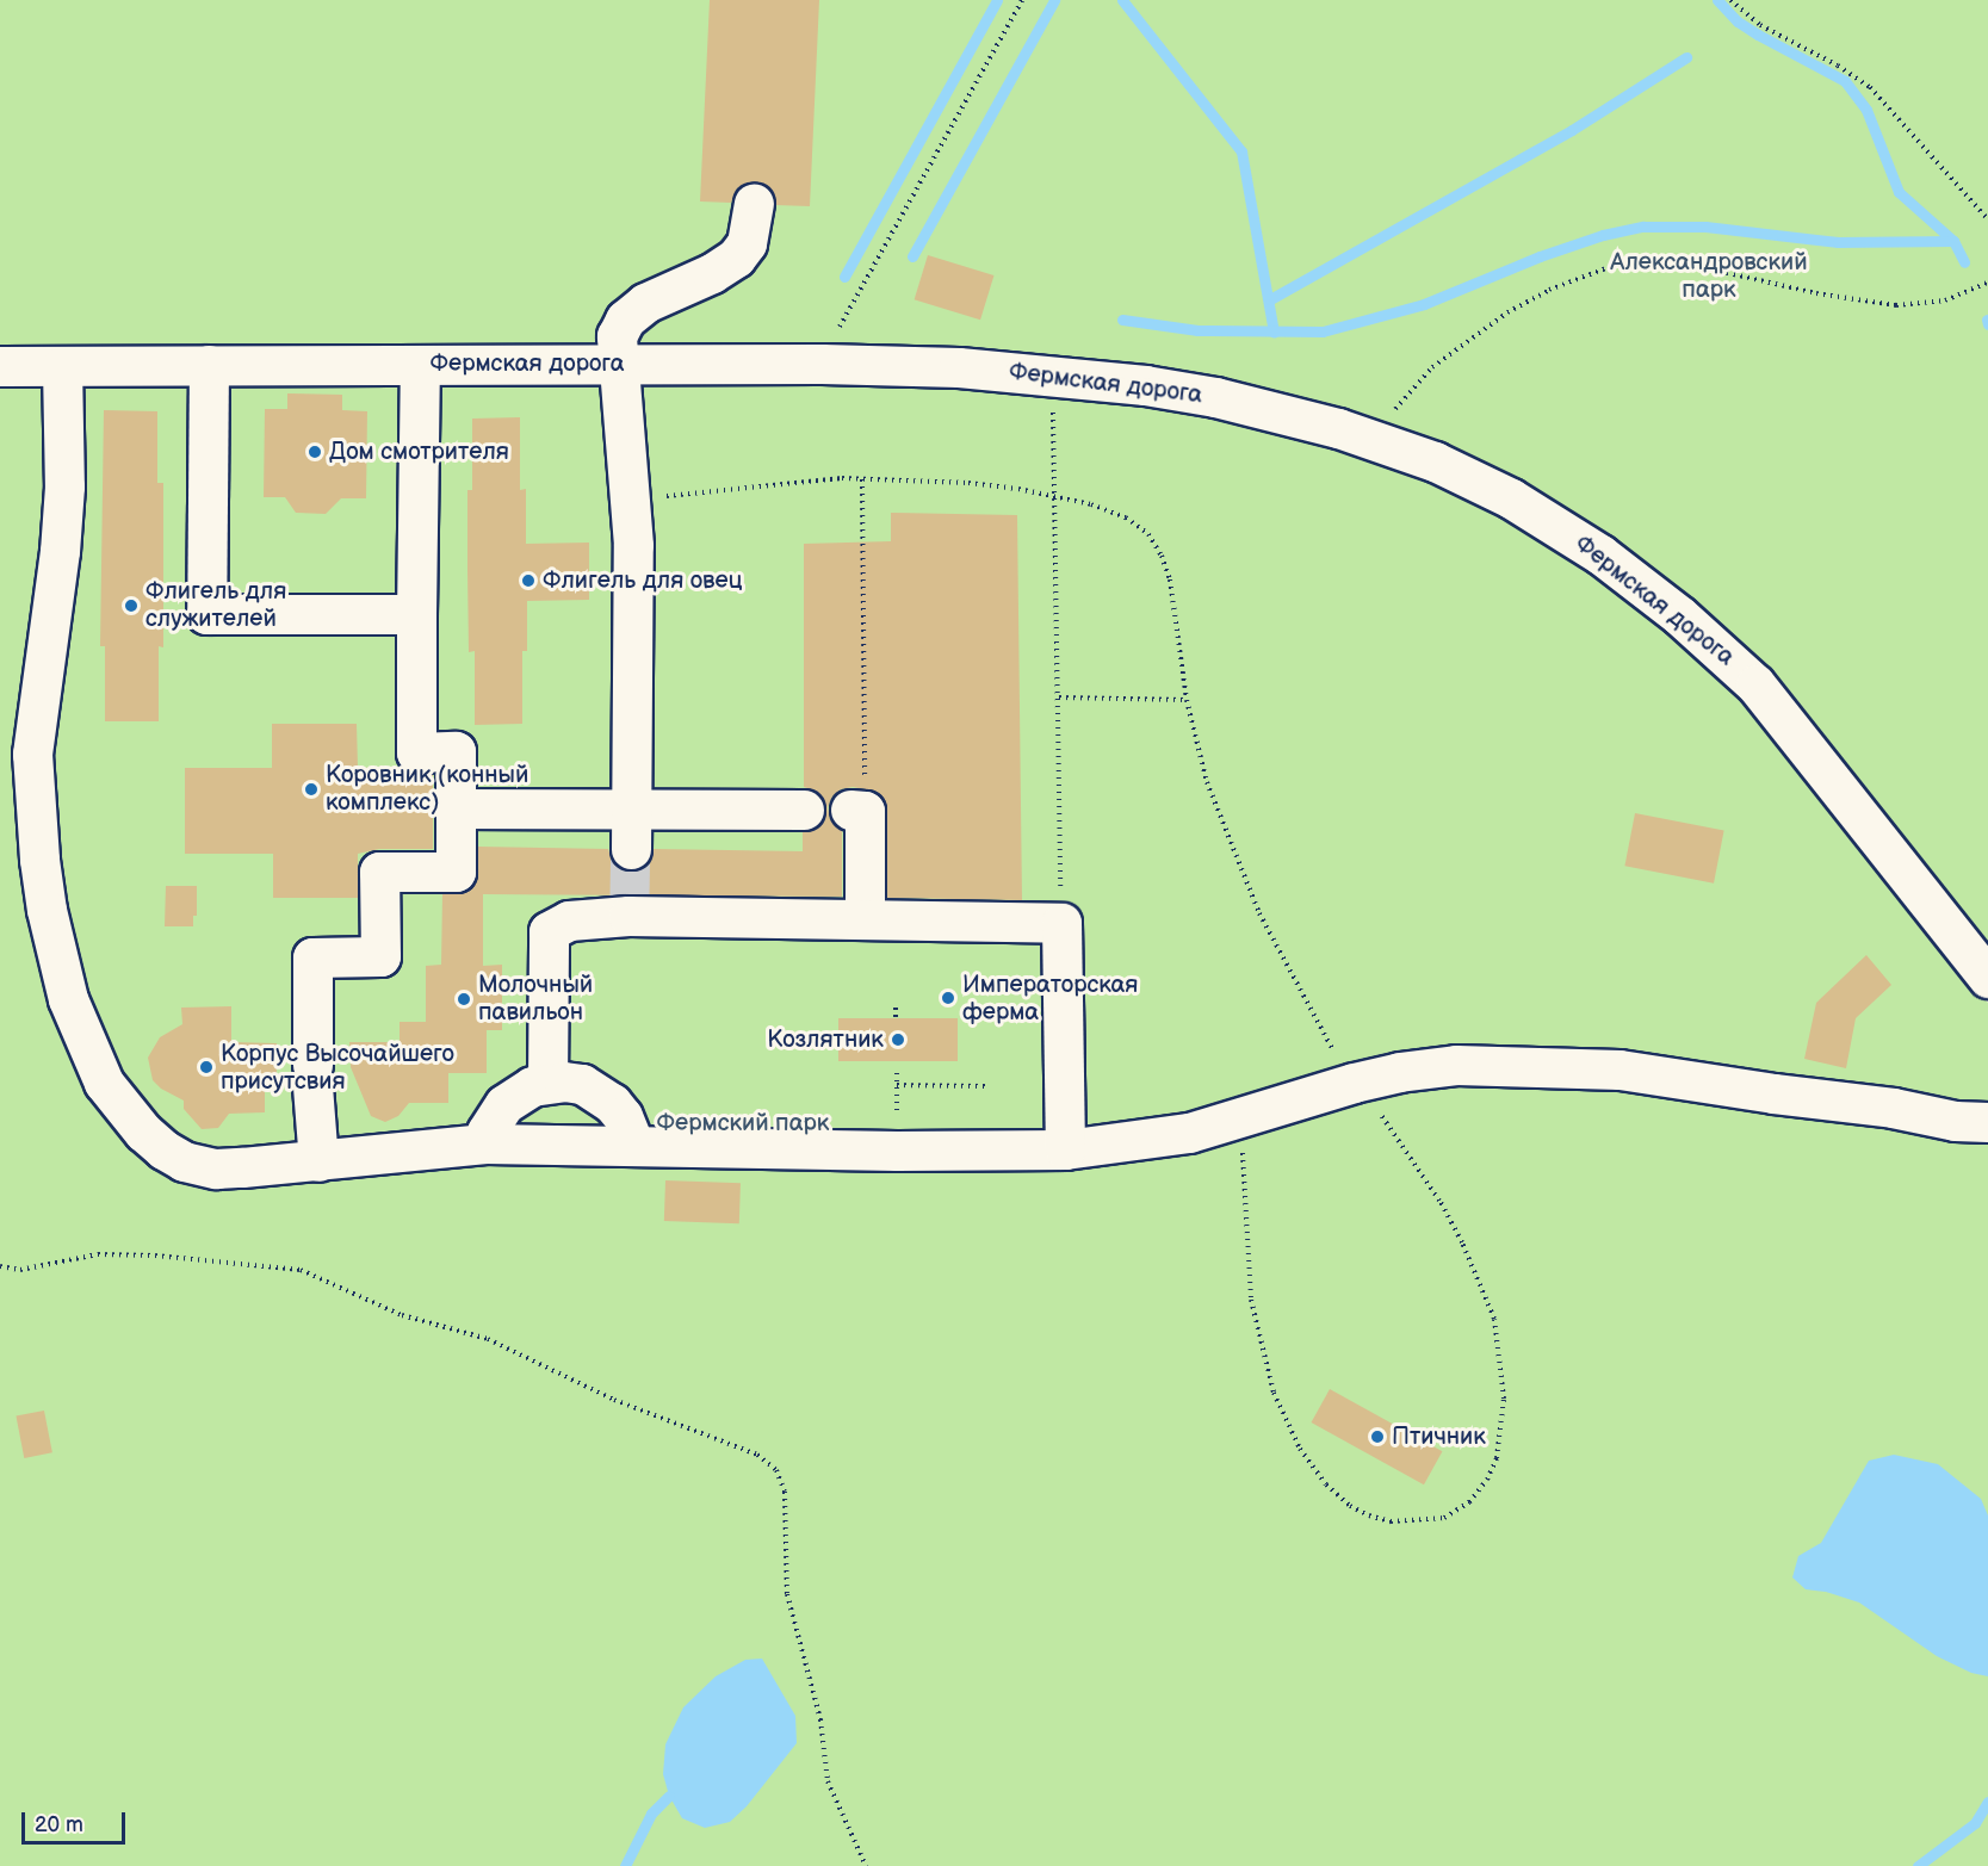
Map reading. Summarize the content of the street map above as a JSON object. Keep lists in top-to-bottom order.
{
  "streets": {
    "street": ["Фермская дорога"]
  },
  "parks": ["Александровский парк", "Фермский парк"],
  "places": [
    "Дом смотрителя",
    "Флигель для овец",
    "Флигель для служителей",
    "Коровник (конный комплекс)",
    "Императорская ферма",
    "Молочный павильон",
    "Козлятник",
    "Корпус Высочайшего присутсвия",
    "Птичник"
  ],
  "scale_bar": "20 m"
}
